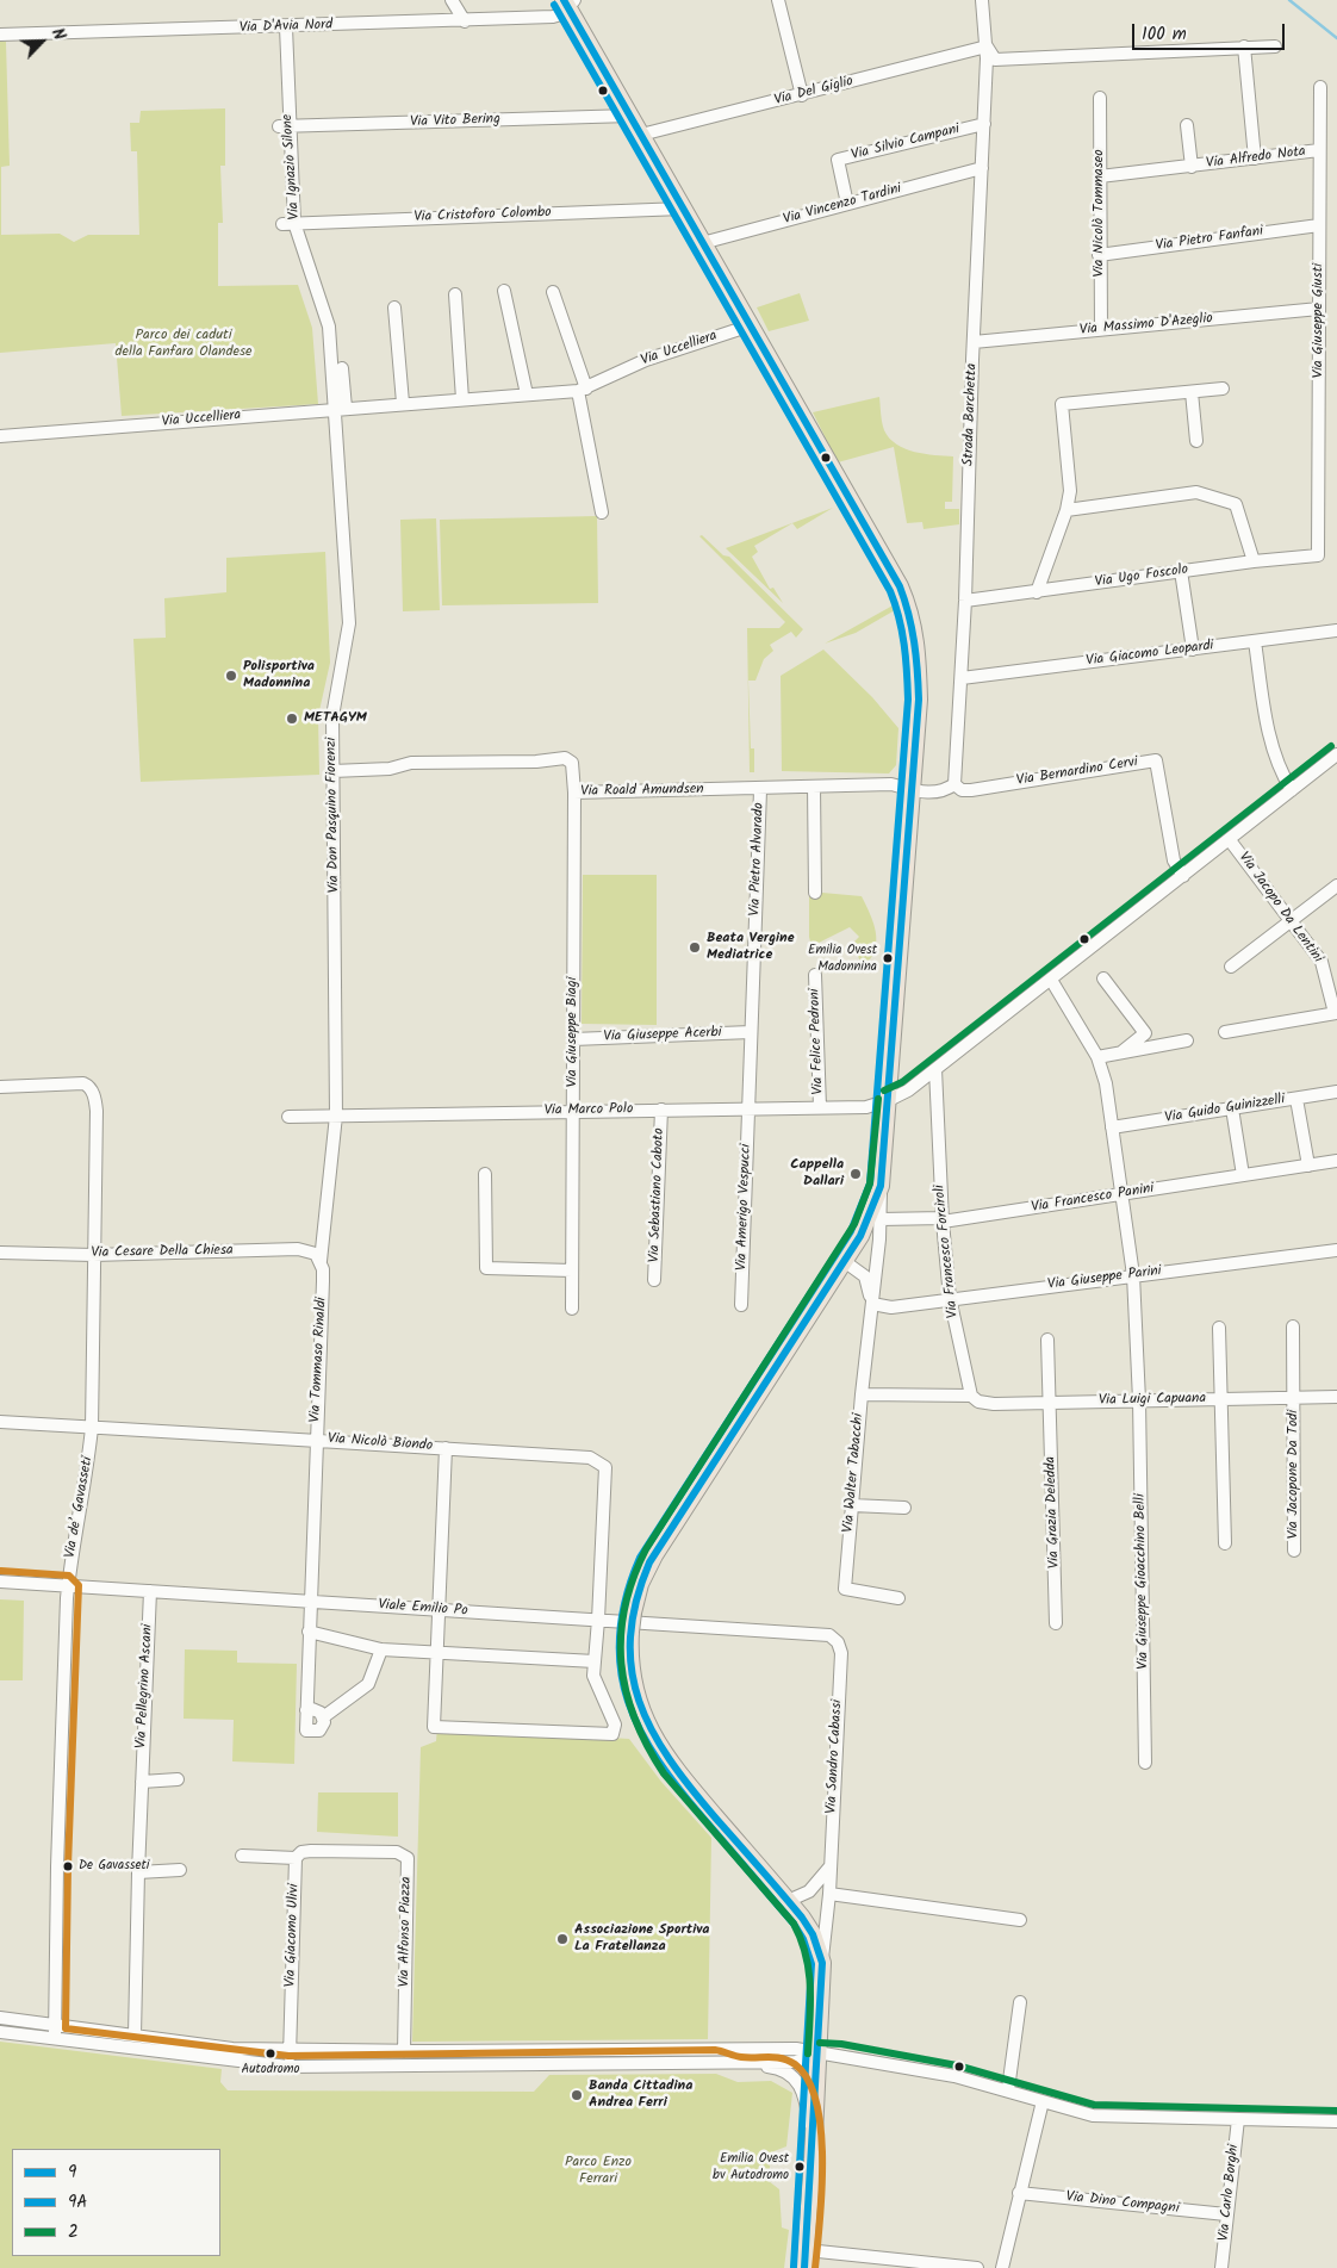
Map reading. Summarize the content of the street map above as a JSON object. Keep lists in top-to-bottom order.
{
  "streets": {
    "street": [
      "Via D'Avia Nord",
      "Via Del Giglio",
      "Via Vito Bering",
      "Via Silvio Campani",
      "Via Alfredo Nota",
      "Via Ignazio Silone",
      "Via Vincenzo Tardini",
      "Via Nicolò Tommaseo",
      "Via Cristoforo Colombo",
      "Via Pietro Fanfani",
      "Via Giuseppe Giusti",
      "Via Massimo D'Azeglio",
      "Via Uccelliera",
      "Strada Barchetta",
      "Via Ugo Foscolo",
      "Via Giacomo Leopardi",
      "Via Bernardino Cervi",
      "Via Roald Amundsen",
      "Via Don Pasquino Fiorenzi",
      "Via Pietro Alvarado",
      "Via Jacopo Da Lentini",
      "Via Giuseppe Biagi",
      "Via Giuseppe Acerbi",
      "Via Felice Pedroni",
      "Via Guido Guinizzelli",
      "Via Marco Polo",
      "Via Sebastiano Caboto",
      "Via Francesco Panini",
      "Via Amerigo Vespucci",
      "Via Francesco Forciroli",
      "Via Cesare Della Chiesa",
      "Via Giuseppe Parini",
      "Via Tommaso Rinaldi",
      "Via Luigi Capuana",
      "Via Nicolò Biondo",
      "Via Walter Tabacchi",
      "Via Jacopone Da Todi",
      "Via de’ Gavasseti",
      "Via Grazia Deledda",
      "Via Giuseppe Gioacchino Belli",
      "Viale Emilio Po",
      "Via Pellegrino Ascani",
      "Via Sandro Cabassi",
      "Via Alfonso Piazza",
      "Via Giacomo Ulivi",
      "Via Carlo Borghi",
      "Via Dino Compagni"
    ]
  },
  "crossings": [
    ["Via D'Avia Nord", "Via Ignazio Silone"],
    ["Via Del Giglio", "Strada Barchetta"],
    ["Via Vito Bering", "Via Ignazio Silone"],
    ["Via Silvio Campani", "Via Vincenzo Tardini"],
    ["Via Silvio Campani", "Strada Barchetta"],
    ["Via Alfredo Nota", "Via Nicolò Tommaseo"],
    ["Via Alfredo Nota", "Via Giuseppe Giusti"],
    ["Via Ignazio Silone", "Via Cristoforo Colombo"],
    ["Via Ignazio Silone", "Via Uccelliera"],
    ["Via Ignazio Silone", "Via Don Pasquino Fiorenzi"],
    ["Via Vincenzo Tardini", "Strada Barchetta"],
    ["Via Nicolò Tommaseo", "Via Pietro Fanfani"],
    ["Via Nicolò Tommaseo", "Via Massimo D'Azeglio"],
    ["Via Pietro Fanfani", "Via Giuseppe Giusti"],
    ["Via Giuseppe Giusti", "Via Massimo D'Azeglio"],
    ["Via Giuseppe Giusti", "Via Ugo Foscolo"],
    ["Via Massimo D'Azeglio", "Strada Barchetta"],
    ["Via Uccelliera", "Via Don Pasquino Fiorenzi"],
    ["Strada Barchetta", "Via Ugo Foscolo"],
    ["Strada Barchetta", "Via Giacomo Leopardi"],
    ["Strada Barchetta", "Via Bernardino Cervi"],
    ["Via Bernardino Cervi", "Via Marco Polo"],
    ["Via Roald Amundsen", "Via Don Pasquino Fiorenzi"],
    ["Via Roald Amundsen", "Via Pietro Alvarado"],
    ["Via Roald Amundsen", "Via Giuseppe Biagi"],
    ["Via Don Pasquino Fiorenzi", "Via Marco Polo"],
    ["Via Don Pasquino Fiorenzi", "Via Cesare Della Chiesa"],
    ["Via Don Pasquino Fiorenzi", "Via Tommaso Rinaldi"],
    ["Via Pietro Alvarado", "Via Giuseppe Acerbi"],
    ["Via Pietro Alvarado", "Via Marco Polo"],
    ["Via Pietro Alvarado", "Via Amerigo Vespucci"],
    ["Via Jacopo Da Lentini", "Via Marco Polo"],
    ["Via Giuseppe Biagi", "Via Giuseppe Acerbi"],
    ["Via Giuseppe Biagi", "Via Marco Polo"],
    ["Via Felice Pedroni", "Via Marco Polo"],
    ["Via Guido Guinizzelli", "Via Giuseppe Gioacchino Belli"],
    ["Via Marco Polo", "Via Sebastiano Caboto"],
    ["Via Marco Polo", "Via Amerigo Vespucci"],
    ["Via Marco Polo", "Via Francesco Forciroli"],
    ["Via Marco Polo", "Via Giuseppe Gioacchino Belli"],
    ["Via Francesco Panini", "Via Francesco Forciroli"],
    ["Via Francesco Panini", "Via Walter Tabacchi"],
    ["Via Francesco Panini", "Via Giuseppe Gioacchino Belli"],
    ["Via Francesco Forciroli", "Via Giuseppe Parini"],
    ["Via Francesco Forciroli", "Via Luigi Capuana"],
    ["Via Cesare Della Chiesa", "Via Tommaso Rinaldi"],
    ["Via Cesare Della Chiesa", "Via de’ Gavasseti"],
    ["Via Giuseppe Parini", "Via Walter Tabacchi"],
    ["Via Giuseppe Parini", "Via Giuseppe Gioacchino Belli"],
    ["Via Tommaso Rinaldi", "Via Nicolò Biondo"],
    ["Via Tommaso Rinaldi", "Viale Emilio Po"],
    ["Via Luigi Capuana", "Via Jacopone Da Todi"],
    ["Via Luigi Capuana", "Via Grazia Deledda"],
    ["Via Luigi Capuana", "Via Giuseppe Gioacchino Belli"],
    ["Via Nicolò Biondo", "Via de’ Gavasseti"],
    ["Via Nicolò Biondo", "Viale Emilio Po"],
    ["Via de’ Gavasseti", "Viale Emilio Po"],
    ["Viale Emilio Po", "Via Pellegrino Ascani"],
    ["Viale Emilio Po", "Via Sandro Cabassi"],
    ["Via Alfonso Piazza", "Via Giacomo Ulivi"],
    ["Via Carlo Borghi", "Via Dino Compagni"]
  ],
  "parks": ["Parco dei caduti della Fanfara Olandese", "Parco Enzo Ferrari"],
  "places": [
    "Polisportiva Madonnina",
    "METAGYM",
    "Beata Vergine Mediatrice",
    "Emilia Ovest Madonnina",
    "Cappella Dallari",
    "De Gavasseti",
    "Associazione Sportiva La Fratellanza",
    "Autodromo",
    "Banda Cittadina Andrea Ferri",
    "Emilia Ovest bv Autodromo"
  ],
  "lines": ["transit line 9", "transit line 9A", "transit line 2"],
  "legend": ["9", "9A", "2"],
  "scale_bar": "100 m",
  "north": "top right"
}
